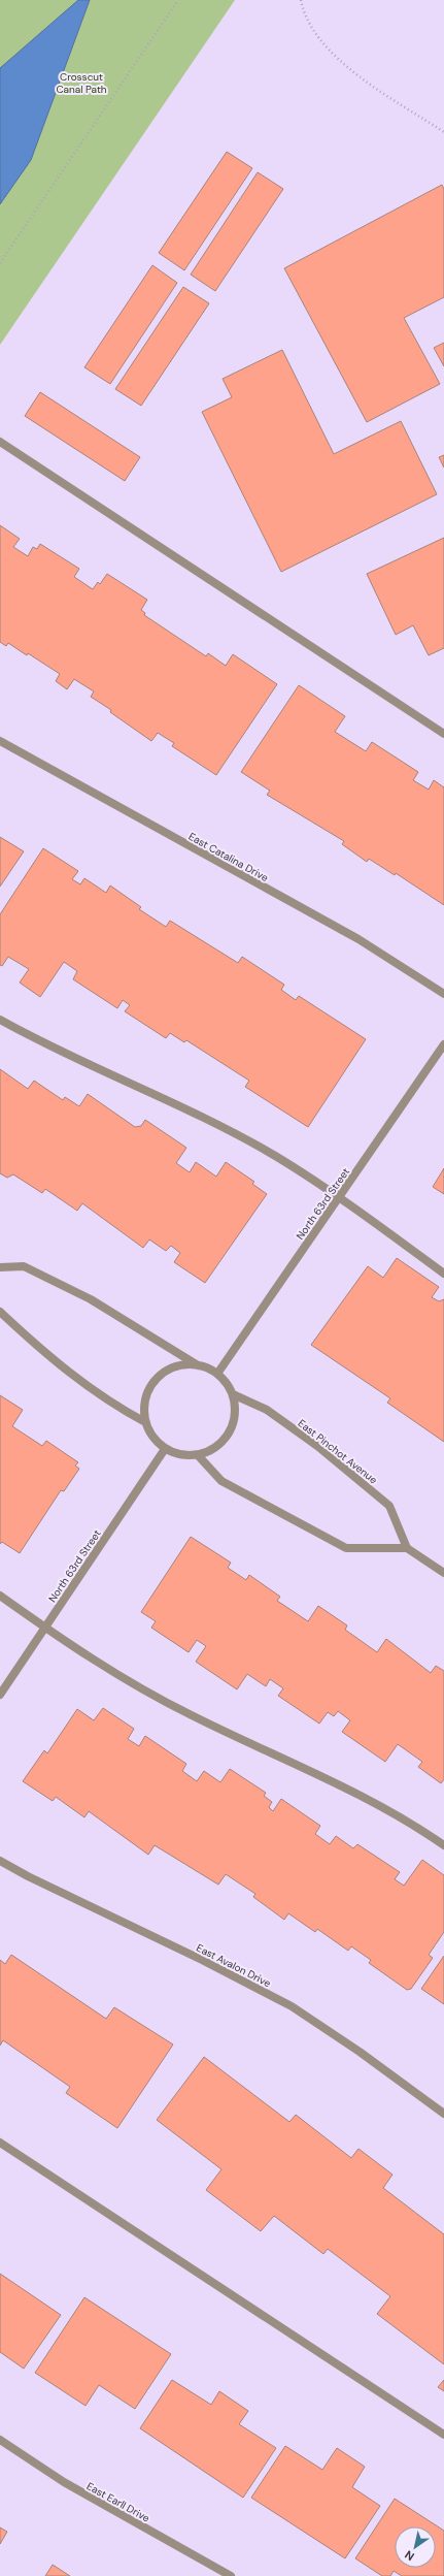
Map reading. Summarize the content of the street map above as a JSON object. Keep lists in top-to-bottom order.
{
  "streets": {
    "street": [
      "East Catalina Drive",
      "North 63rd Street",
      "East Pinchot Avenue",
      "East Avalon Drive",
      "East Earll Drive"
    ]
  },
  "crossings": [
    ["North 63rd Street", "East Pinchot Avenue"]
  ],
  "parks": ["Crosscut Canal Path"],
  "north": "bottom left"
}
